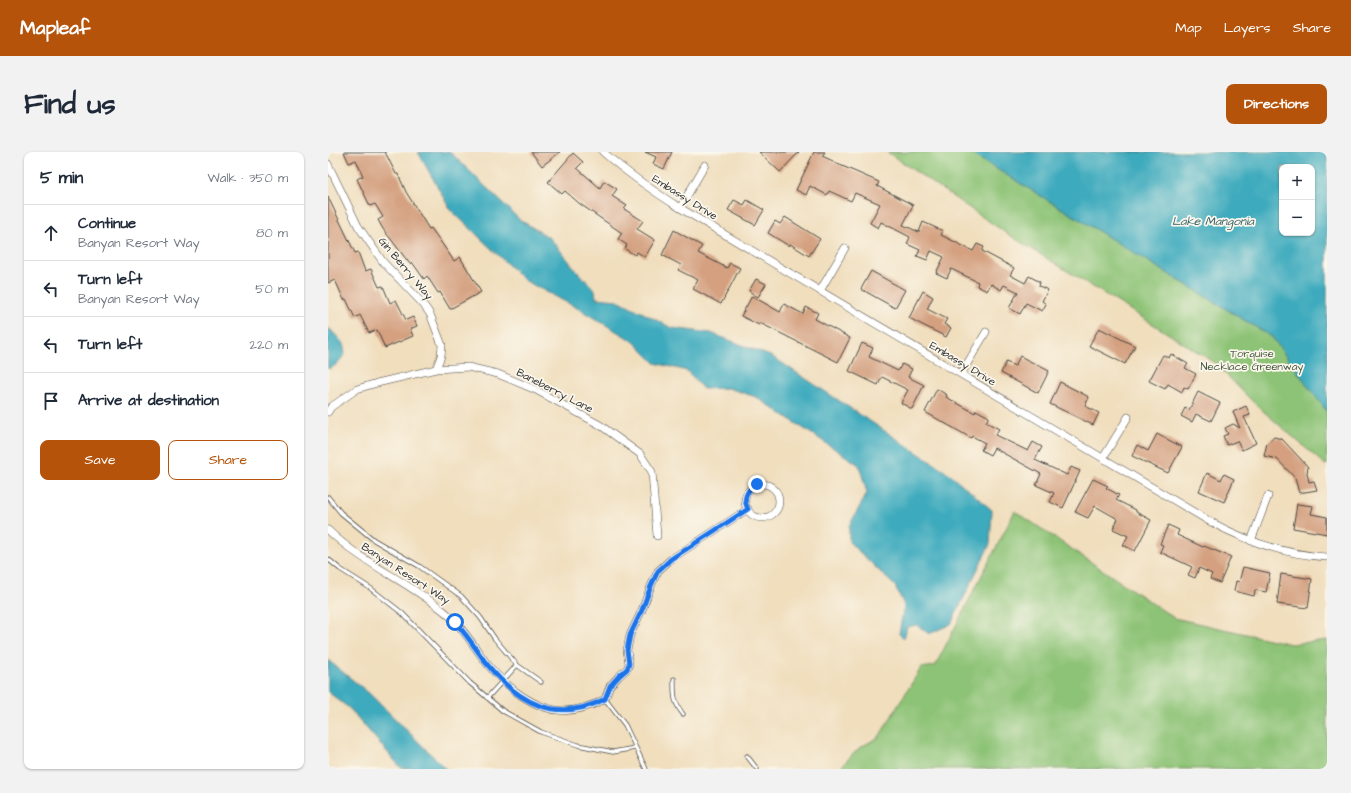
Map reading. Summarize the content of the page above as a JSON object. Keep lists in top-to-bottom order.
{
  "streets": {
    "street": [
      "Embassy Drive",
      "Gin Berry Way",
      "Baneberry Lane",
      "Banyan Resort Way"
    ]
  },
  "crossings": [
    ["Gin Berry Way", "Baneberry Lane"]
  ],
  "water": ["Lake Mangonia"],
  "parks": ["Torquise Necklace Greenway"],
  "page": {
    "header": "Mapleaf",
    "nav": ["Map", "Layers", "Share"],
    "buttons": [
      "Directions",
      ["Save", "Share"]
    ],
    "title": "Find us",
    "heading": ["5 min", "Walk · 350 m"],
    "map_buttons": ["+", "−"],
    "list": [
      ["Continue", "Banyan Resort Way", "80 m"],
      ["Turn left", "Banyan Resort Way", "50 m"],
      ["Turn left", "220 m"],
      "Arrive at destination"
    ]
  }
}
